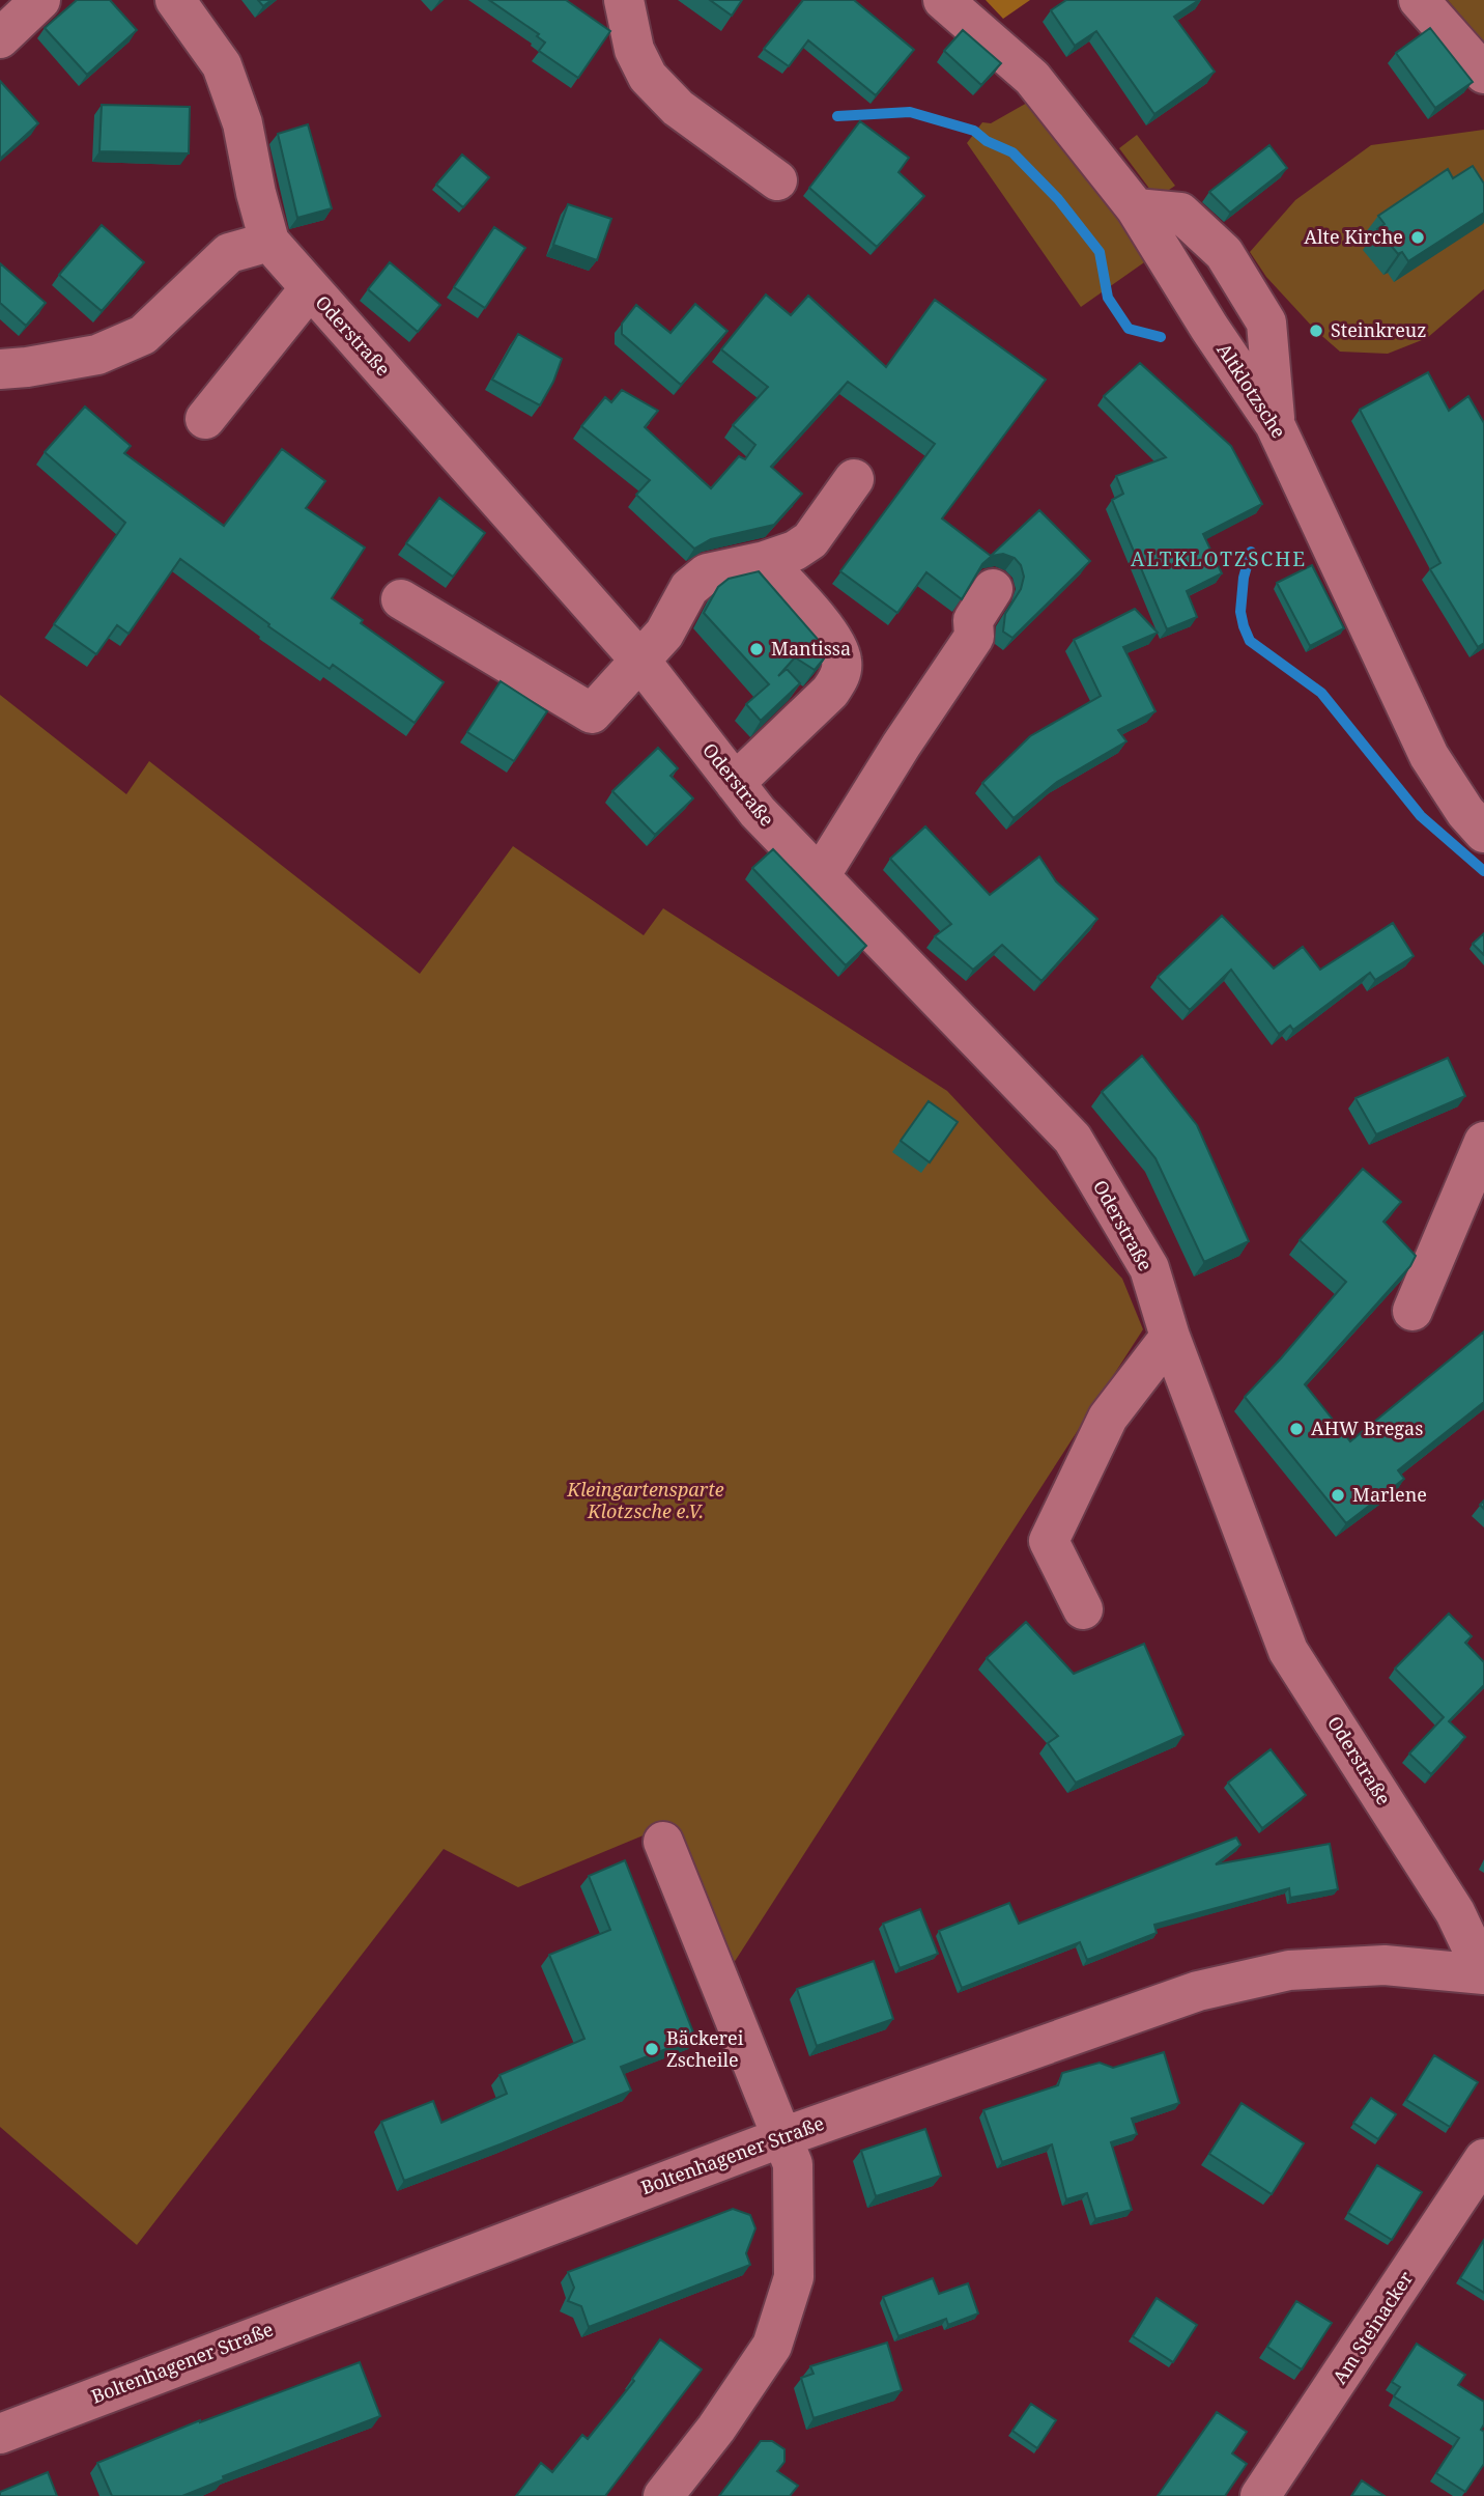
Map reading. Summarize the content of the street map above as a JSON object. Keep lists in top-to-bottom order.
{
  "streets": {
    "street": [
      "Oderstraße",
      "Altklotzsche",
      "Boltenhagener Straße",
      "Am Steinacker"
    ]
  },
  "crossings": [
    ["Oderstraße", "Boltenhagener Straße"]
  ],
  "districts": ["ALTKLOTZSCHE"],
  "parks": ["Kleingartensparte Klotzsche e.V."],
  "places": [
    "Alte Kirche",
    "Steinkreuz",
    "Mantissa",
    "AHW Bregas",
    "Marlene",
    "Bäckerei Zscheile"
  ]
}
